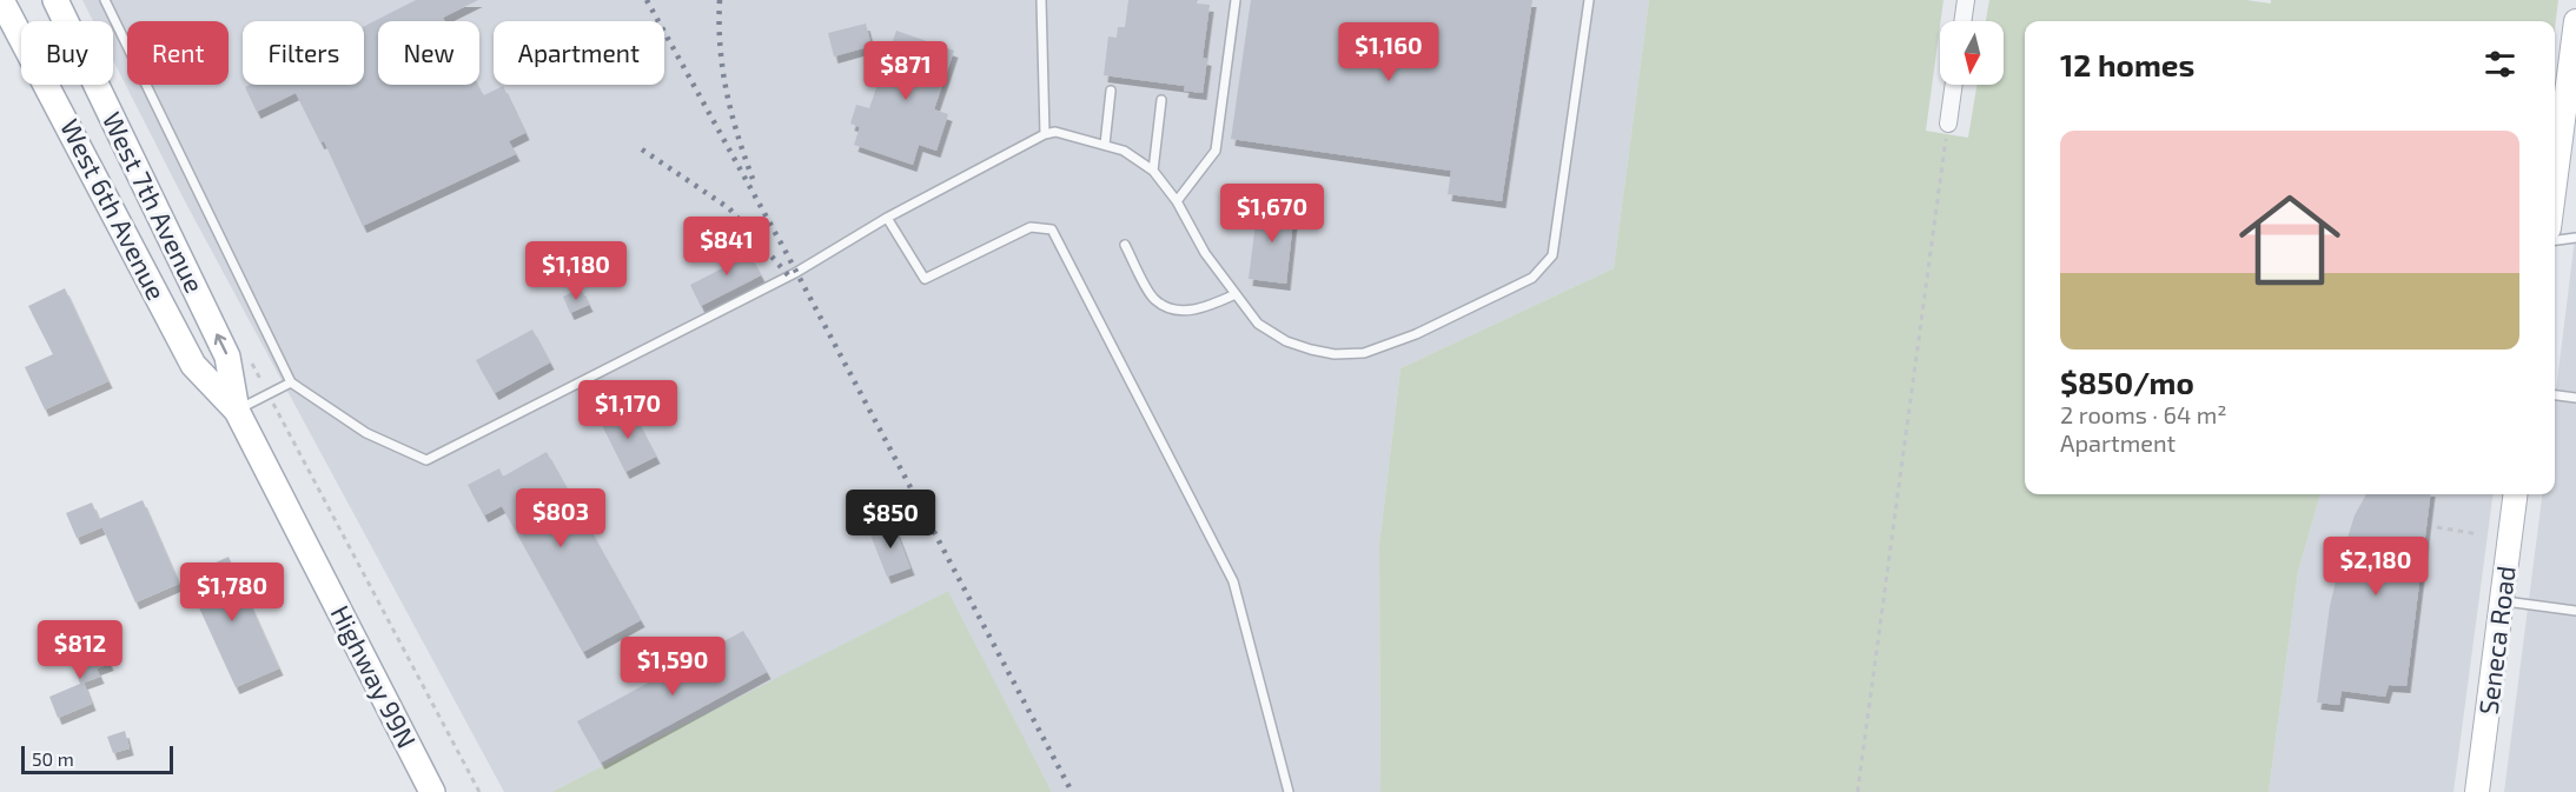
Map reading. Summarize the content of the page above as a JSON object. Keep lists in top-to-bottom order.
{
  "streets": {
    "main road": [
      "West 7th Avenue",
      "West 6th Avenue",
      "Seneca Road",
      "Highway 99N"
    ]
  },
  "crossings": [
    ["West 7th Avenue", "West 6th Avenue"],
    ["West 7th Avenue", "Highway 99N"],
    ["West 6th Avenue", "Highway 99N"]
  ],
  "one_way": ["West 7th Avenue"],
  "scale_bar": "50 m",
  "north": "bottom",
  "page": {
    "chip": [
      "Buy",
      "Rent",
      "Filters",
      "New",
      "Apartment"
    ],
    "heading": "12 homes",
    "price": [
      "$1,160",
      "$871",
      "$1,670",
      "$841",
      "$1,180",
      "$1,170",
      "$803",
      "$850",
      "$2,180",
      "$1,780",
      "$812",
      "$1,590"
    ],
    "list": [
      {
        "name": "$850/mo",
        "note": "2 rooms · 64 m² · Apartment"
      }
    ],
    "scale": "50 m"
  }
}
